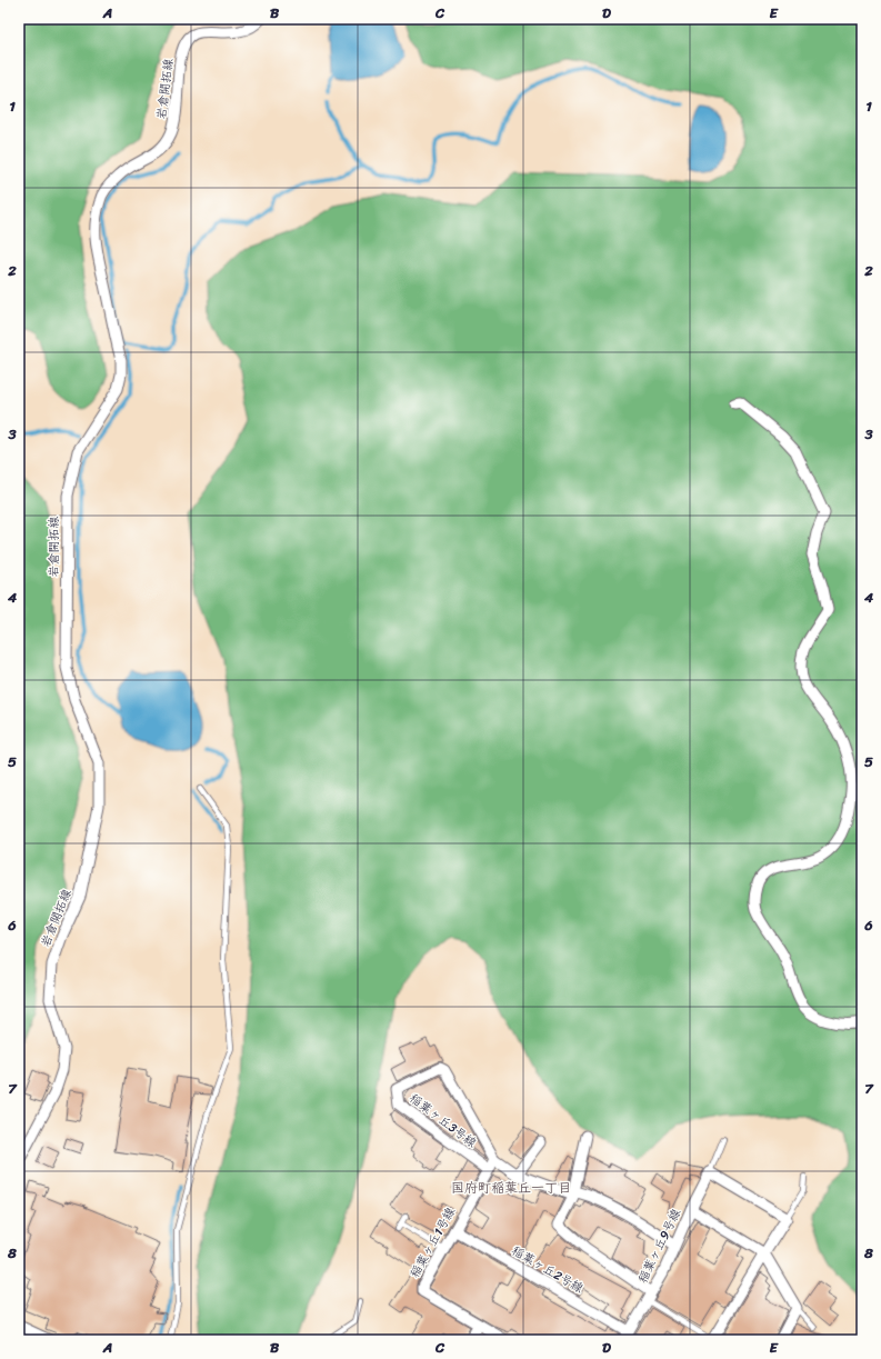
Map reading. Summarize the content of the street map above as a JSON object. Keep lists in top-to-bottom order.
{
  "streets": {
    "street": [
      "岩倉開拓線",
      "稲葉ヶ丘3号線",
      "稲葉ヶ丘1号線",
      "稲葉ヶ丘9号線",
      "稲葉ヶ丘2号線"
    ]
  },
  "crossings": [
    ["稲葉ヶ丘3号線", "稲葉ヶ丘1号線"],
    ["稲葉ヶ丘1号線", "稲葉ヶ丘2号線"],
    ["稲葉ヶ丘9号線", "稲葉ヶ丘2号線"]
  ],
  "districts": ["国府町稲葉丘一丁目"],
  "grid": {
    "columns": [
      "A",
      "B",
      "C",
      "D",
      "E"
    ],
    "rows": [
      "1",
      "2",
      "3",
      "4",
      "5",
      "6",
      "7",
      "8"
    ]
  }
}
